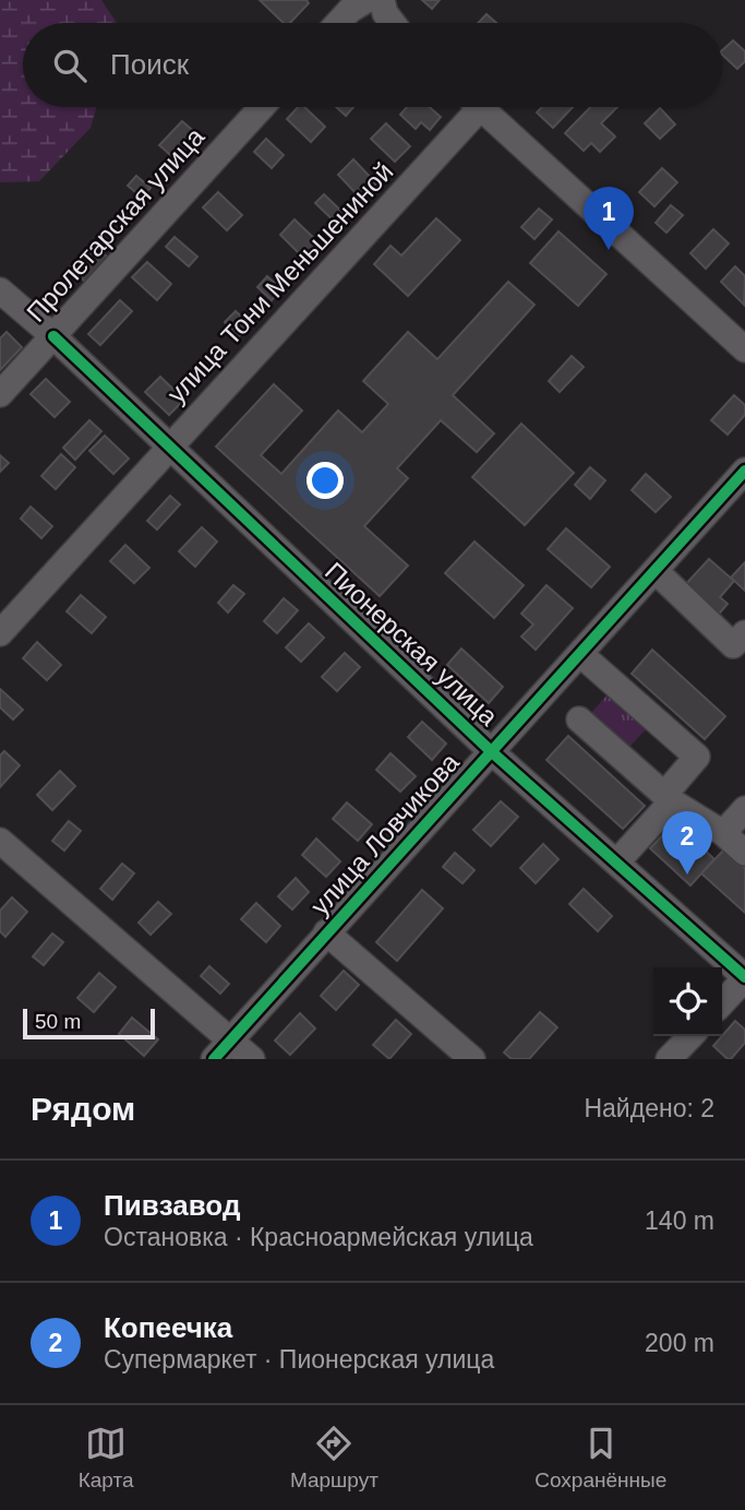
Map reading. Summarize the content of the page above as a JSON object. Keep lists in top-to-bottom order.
{
  "streets": {
    "street": [
      "Пролетарская улица",
      "улица Тони Меньшениной",
      "Пионерская улица",
      "улица Ловчикова"
    ]
  },
  "crossings": [
    ["Пролетарская улица", "Пионерская улица"],
    ["улица Тони Меньшениной", "Пионерская улица"],
    ["Пионерская улица", "улица Ловчикова"]
  ],
  "scale_bar": "50 m",
  "page": {
    "search": "Поиск",
    "pins": ["1", "2"],
    "scale": "50 m",
    "heading": ["Рядом", "Найдено: 2"],
    "list": [
      {
        "mark": "1",
        "name": "Пивзавод",
        "note": "Остановка · Красноармейская улица",
        "value": "140 m"
      },
      {
        "mark": "2",
        "name": "Копеечка",
        "note": "Супермаркет · Пионерская улица",
        "value": "200 m"
      }
    ],
    "nav": ["Карта", "Маршрут", "Сохранённые"]
  }
}
